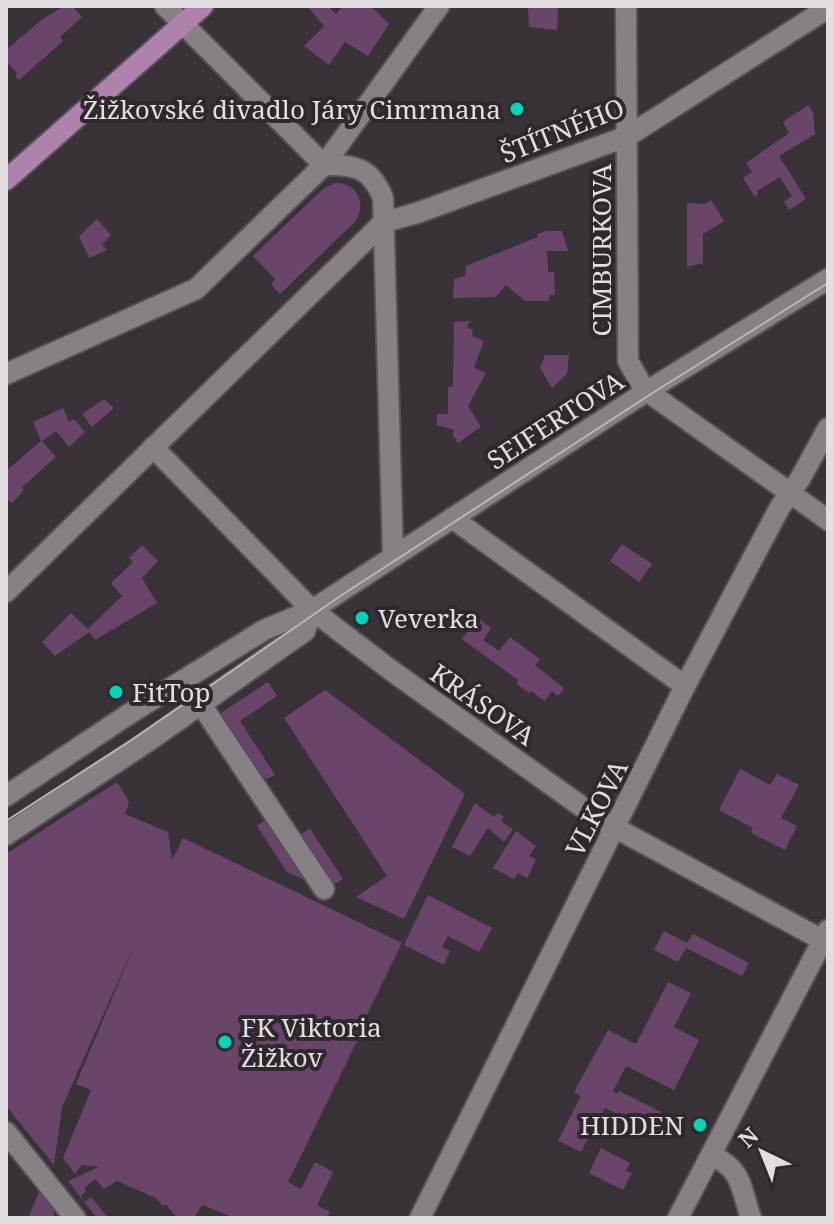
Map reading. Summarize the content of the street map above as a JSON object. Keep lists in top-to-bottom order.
{
  "streets": {
    "street": [
      "ŠTÍTNÉHO",
      "CIMBURKOVA",
      "SEIFERTOVA",
      "KRÁSOVA",
      "VLKOVA"
    ]
  },
  "crossings": [
    ["ŠTÍTNÉHO", "CIMBURKOVA"],
    ["CIMBURKOVA", "SEIFERTOVA"],
    ["SEIFERTOVA", "KRÁSOVA"],
    ["KRÁSOVA", "VLKOVA"]
  ],
  "places": [
    "Žižkovské divadlo Járy Cimrmana",
    "Veverka",
    "FitTop",
    "FK Viktoria Žižkov",
    "HIDDEN"
  ],
  "north": "top left"
}
